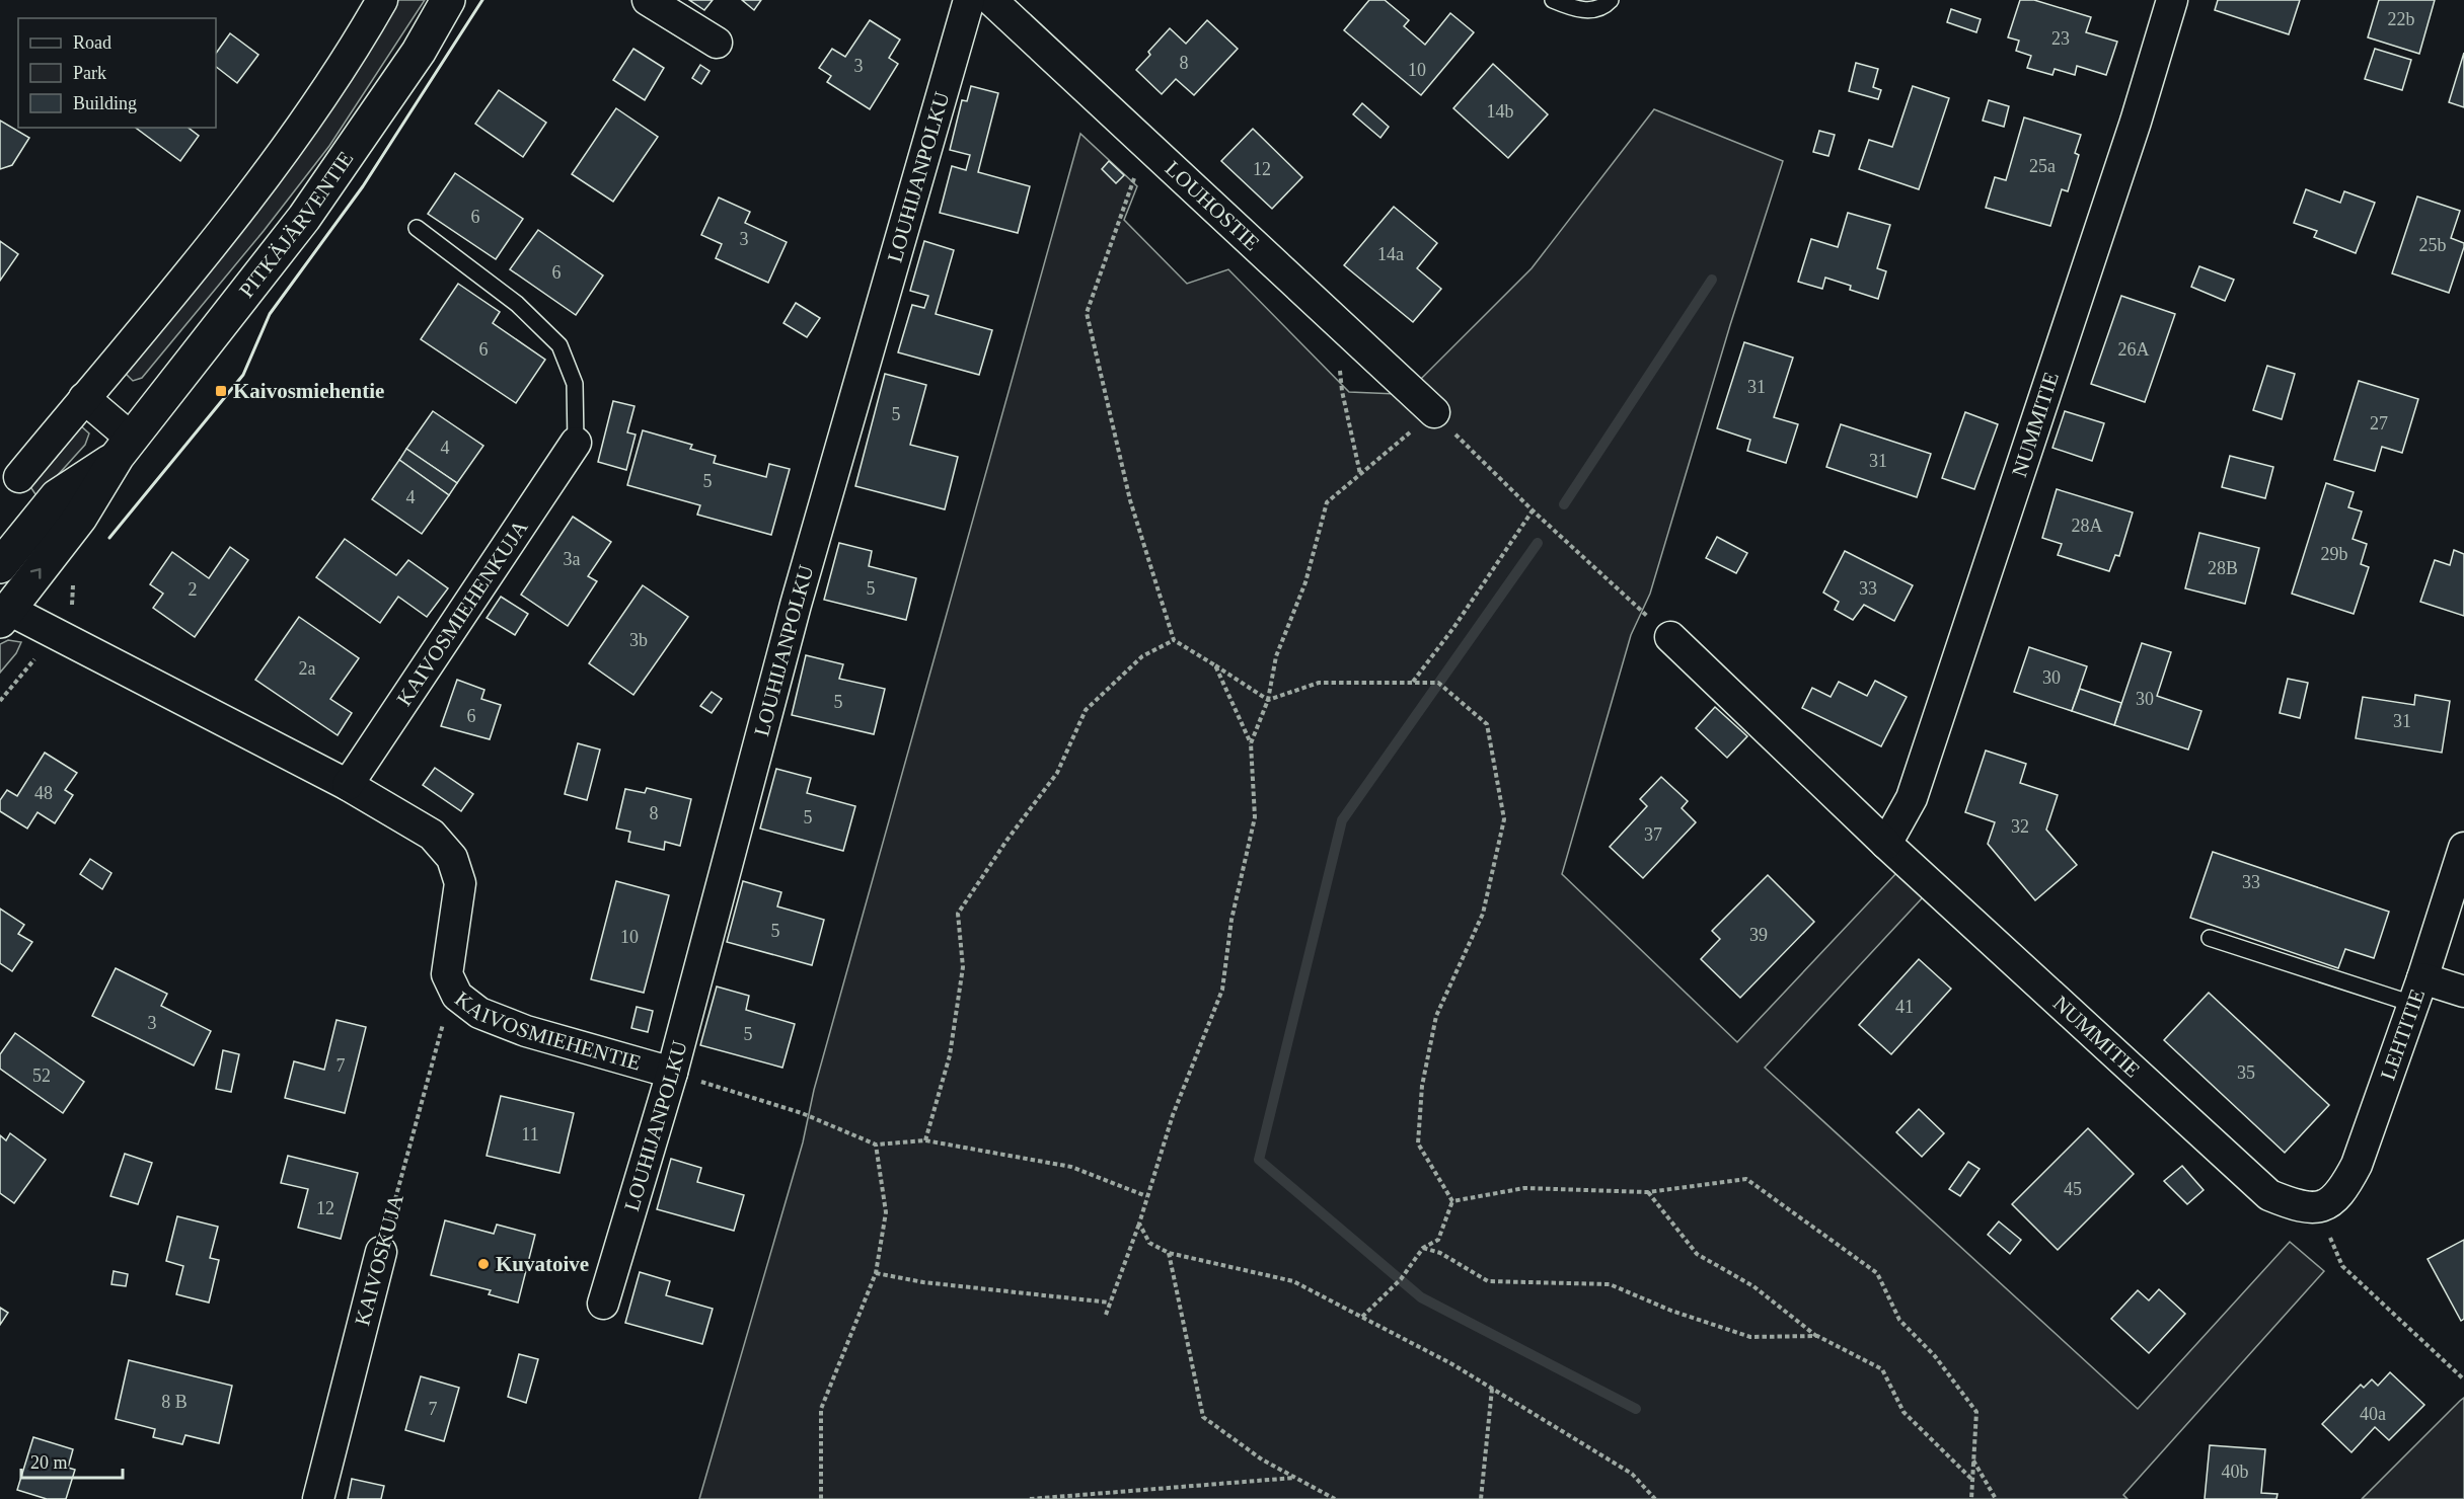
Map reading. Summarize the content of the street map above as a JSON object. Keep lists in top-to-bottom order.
{
  "streets": {
    "main road": ["PITKÄJÄRVENTIE"],
    "street": [
      "LOUHIJANPOLKU",
      "LOUHOSTIE",
      "NUMMITIE",
      "KAIVOSMIEHENKUJA",
      "KAIVOSMIEHENTIE",
      "LEHTITIE",
      "KAIVOSKUJA"
    ]
  },
  "crossings": [
    ["LOUHIJANPOLKU", "KAIVOSMIEHENTIE"],
    ["PITKÄJÄRVENTIE", "KAIVOSMIEHENTIE"],
    ["NUMMITIE", "LEHTITIE"],
    ["KAIVOSMIEHENKUJA", "KAIVOSMIEHENTIE"]
  ],
  "places": {
    "transit": ["Kaivosmiehentie"],
    "other": ["Kuvatoive"]
  },
  "house_numbers": [
    "22b",
    "23",
    "8",
    "3",
    "10",
    "14b",
    "25a",
    "12",
    "6",
    "3",
    "25b",
    "14a",
    "6",
    "6",
    "26A",
    "31",
    "5",
    "27",
    "4",
    "31",
    "5",
    "4",
    "28A",
    "29b",
    "3a",
    "28B",
    "5",
    "33",
    "2",
    "3b",
    "2a",
    "30",
    "30",
    "5",
    "6",
    "31",
    "48",
    "8",
    "5",
    "32",
    "37",
    "33",
    "5",
    "39",
    "10",
    "41",
    "3",
    "5",
    "7",
    "35",
    "52",
    "11",
    "45",
    "12",
    "8 B",
    "7",
    "40a",
    "40b"
  ],
  "legend": ["Road", "Park", "Building"],
  "scale_bar": "20 m"
}
